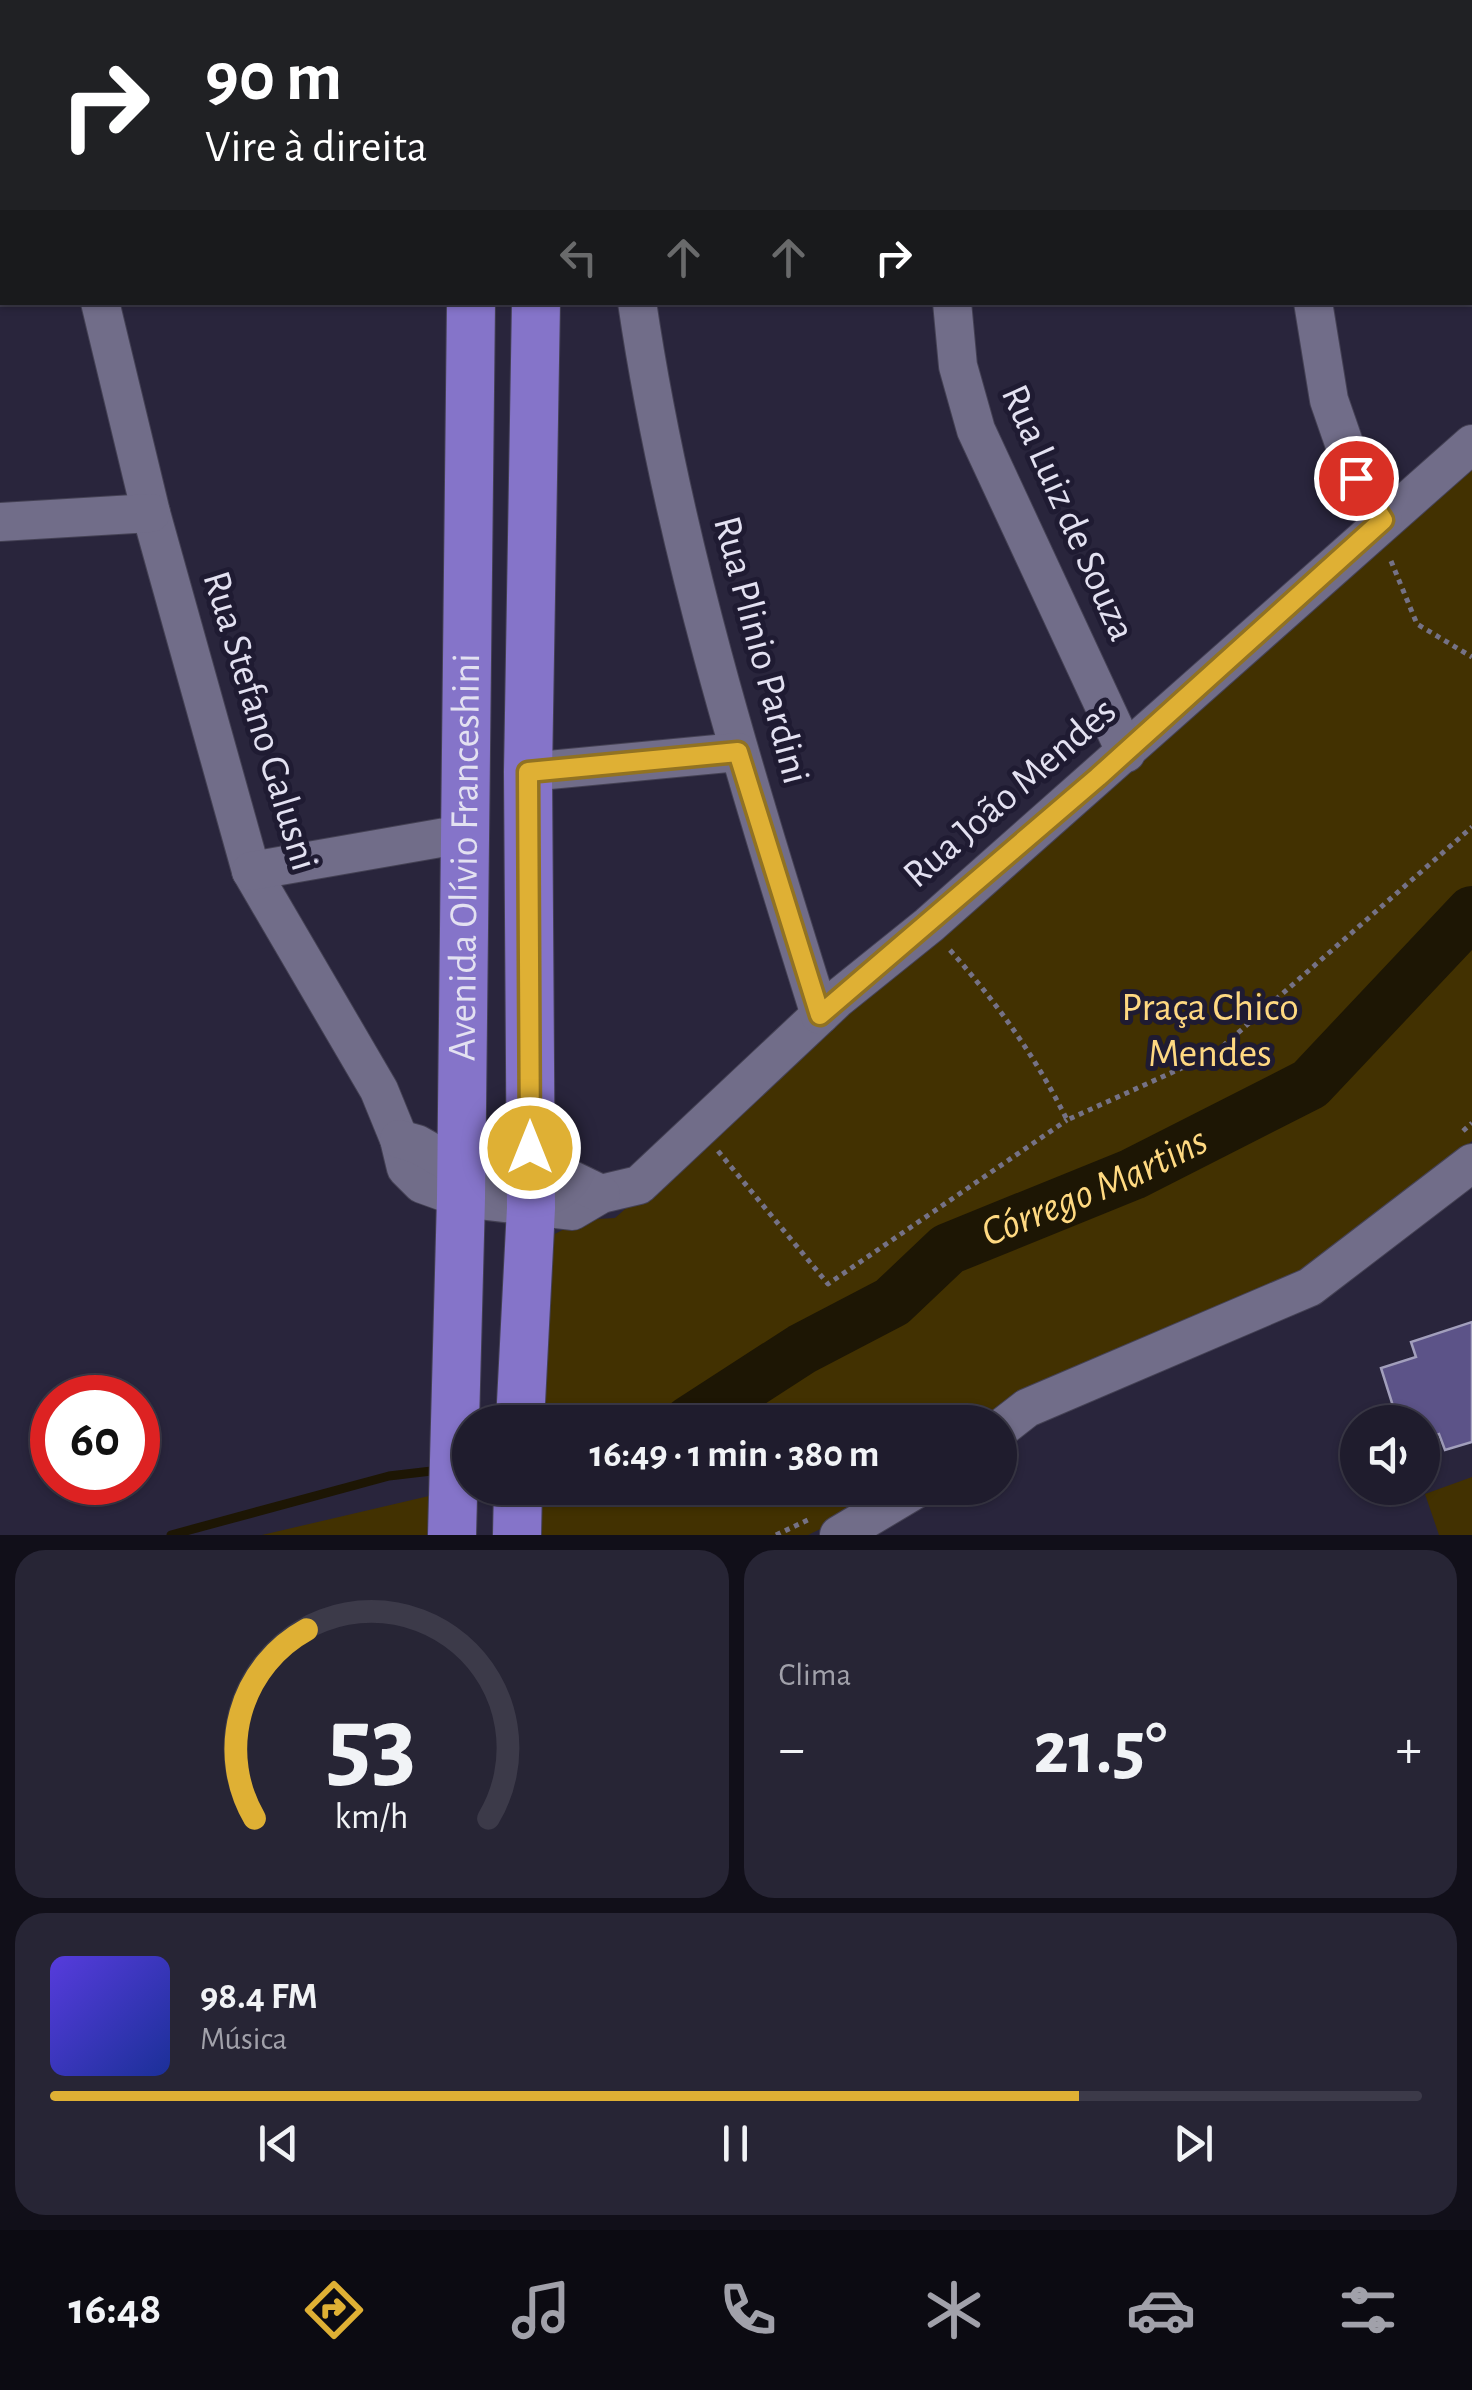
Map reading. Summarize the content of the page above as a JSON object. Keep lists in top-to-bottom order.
{
  "streets": {
    "main road": ["Avenida Olívio Franceshini"],
    "street": [
      "Rua Luiz de Souza",
      "Rua Plinio Pardini",
      "Rua Stefano Galusni",
      "Rua João Mendes"
    ]
  },
  "crossings": [
    ["Rua Luiz de Souza", "Rua João Mendes"],
    ["Rua Plinio Pardini", "Rua João Mendes"],
    ["Rua Stefano Galusni", "Rua João Mendes"],
    ["Rua Stefano Galusni", "Avenida Olívio Franceshini"],
    ["Rua João Mendes", "Avenida Olívio Franceshini"]
  ],
  "water": ["Córrego Martins"],
  "parks": ["Praça Chico Mendes"],
  "page": {
    "turn": ["90 m", "Vire à direita"],
    "limit": "60",
    "trip": "16:49 · 1 min · 380 m",
    "tile": "Clima",
    "heat": ["−", "21.5°", "+"],
    "song": ["98.4 FM", "Música"],
    "tabs": "16:48",
    "gauge": ["53", "km/h"]
  }
}
